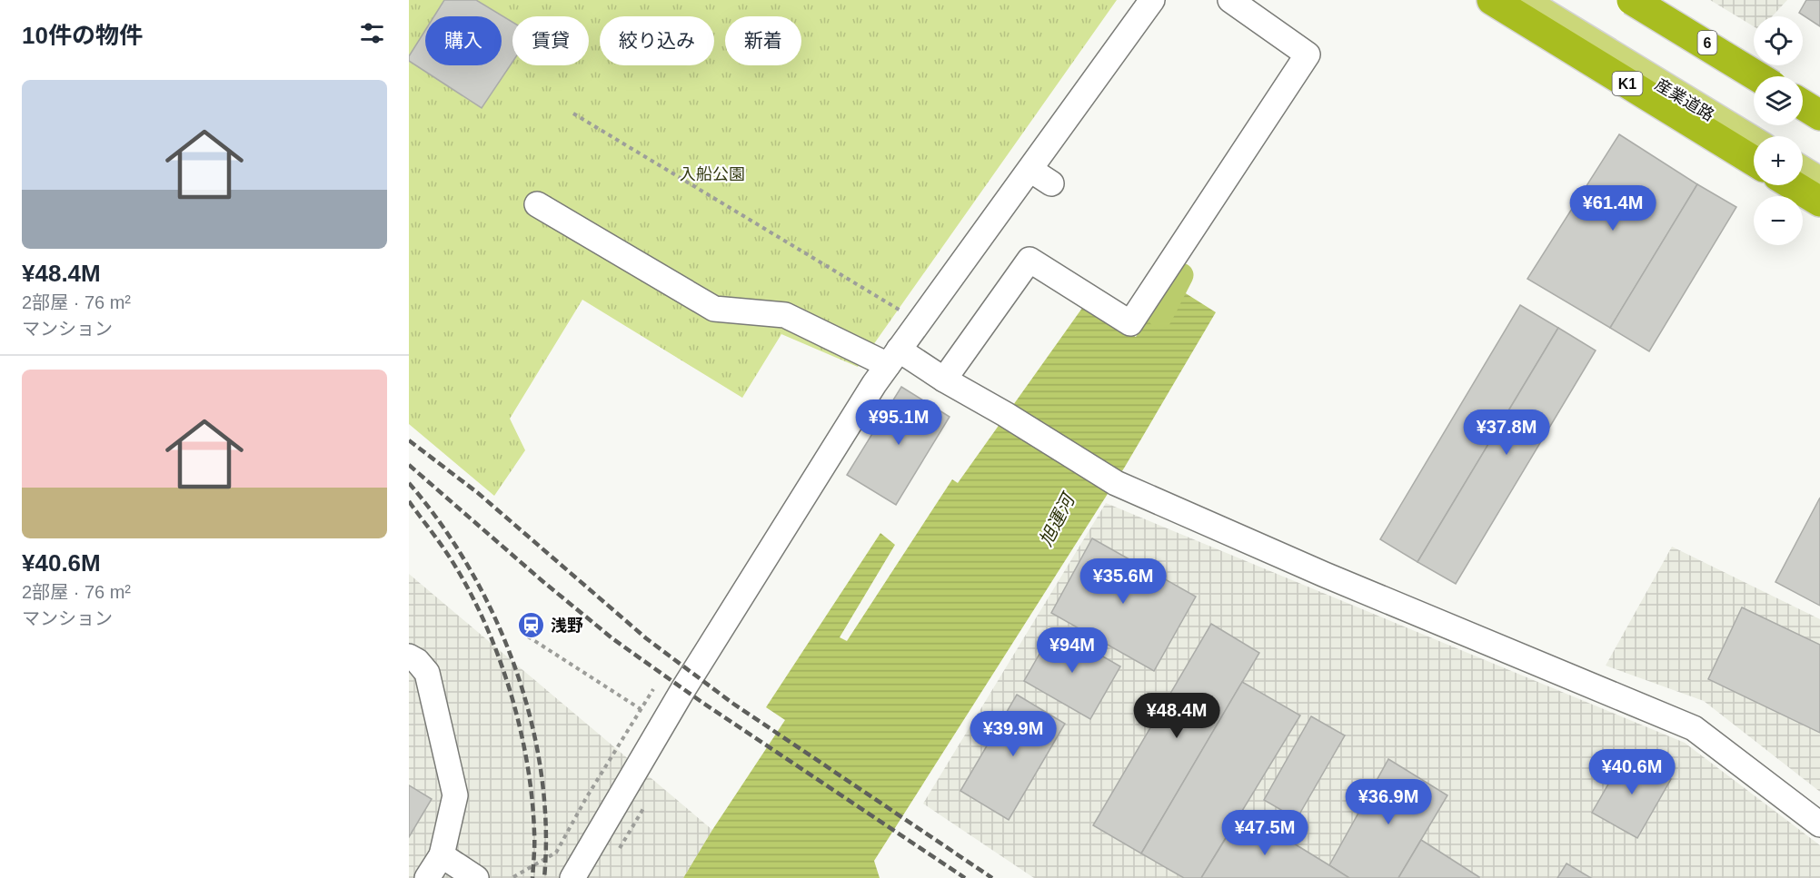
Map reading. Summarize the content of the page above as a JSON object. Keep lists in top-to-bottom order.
{
  "streets": {
    "highway": ["K1"],
    "main road": ["6", "産業道路"]
  },
  "water": ["旭運河"],
  "parks": ["入船公園"],
  "places": {
    "station": ["浅野"]
  },
  "page": {
    "heading": "10件の物件",
    "map_buttons": ["+", "−"],
    "chip": [
      "購入",
      "賃貸",
      "絞り込み",
      "新着"
    ],
    "list": [
      {
        "name": "¥48.4M",
        "note": "2部屋 · 76 m² · マンション"
      },
      {
        "name": "¥40.6M",
        "note": "2部屋 · 76 m² · マンション"
      }
    ],
    "price": [
      "¥61.4M",
      "¥95.1M",
      "¥37.8M",
      "¥35.6M",
      "¥94M",
      "¥48.4M",
      "¥39.9M",
      "¥40.6M",
      "¥36.9M",
      "¥47.5M"
    ]
  }
}
